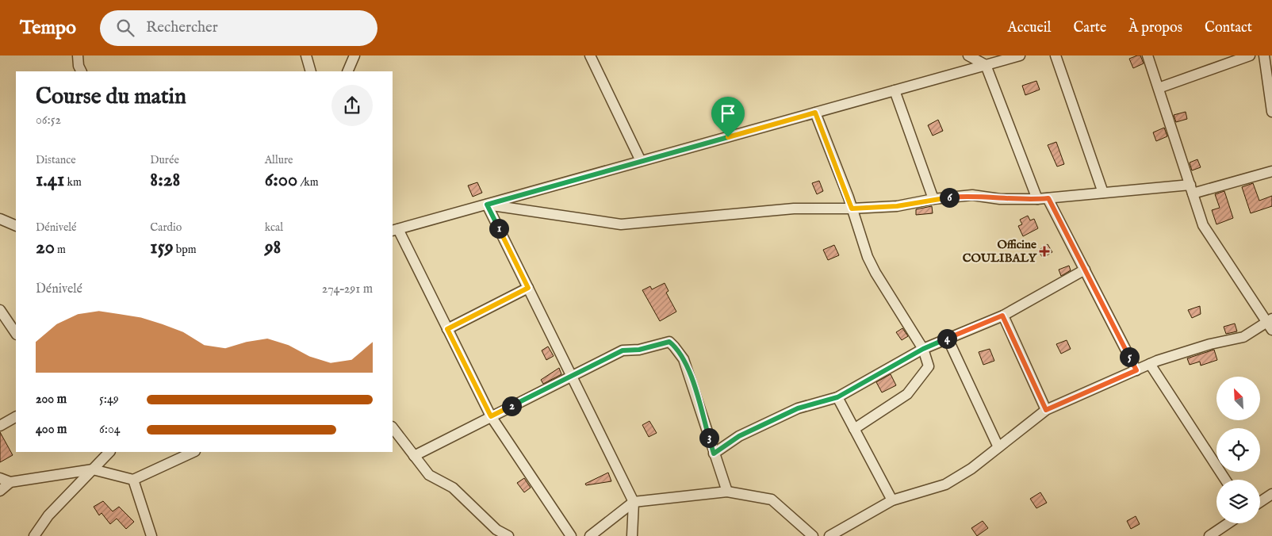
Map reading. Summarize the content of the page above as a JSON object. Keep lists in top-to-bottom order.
{
  "places": {
    "health": ["Officine COULIBALY"]
  },
  "north": "top left",
  "page": {
    "header": "Tempo",
    "search": "Rechercher",
    "nav": [
      "Accueil",
      "Carte",
      "À propos",
      "Contact"
    ],
    "heading": ["Course du matin", "06:52"],
    "stats": [
      ["Distance", "1.41 km"],
      ["Durée", "8:28"],
      ["Allure", "6:00 /km"],
      ["Dénivelé", "20 m"],
      ["Cardio", "159 bpm"],
      ["kcal", "98"]
    ],
    "pins": [
      "6",
      "1",
      "4",
      "5",
      "2",
      "3"
    ],
    "chart": ["Dénivelé", "274–291 m"],
    "list": [
      {
        "name": "200 m",
        "note": "5:49"
      },
      {
        "name": "400 m",
        "note": "6:04"
      }
    ]
  }
}
